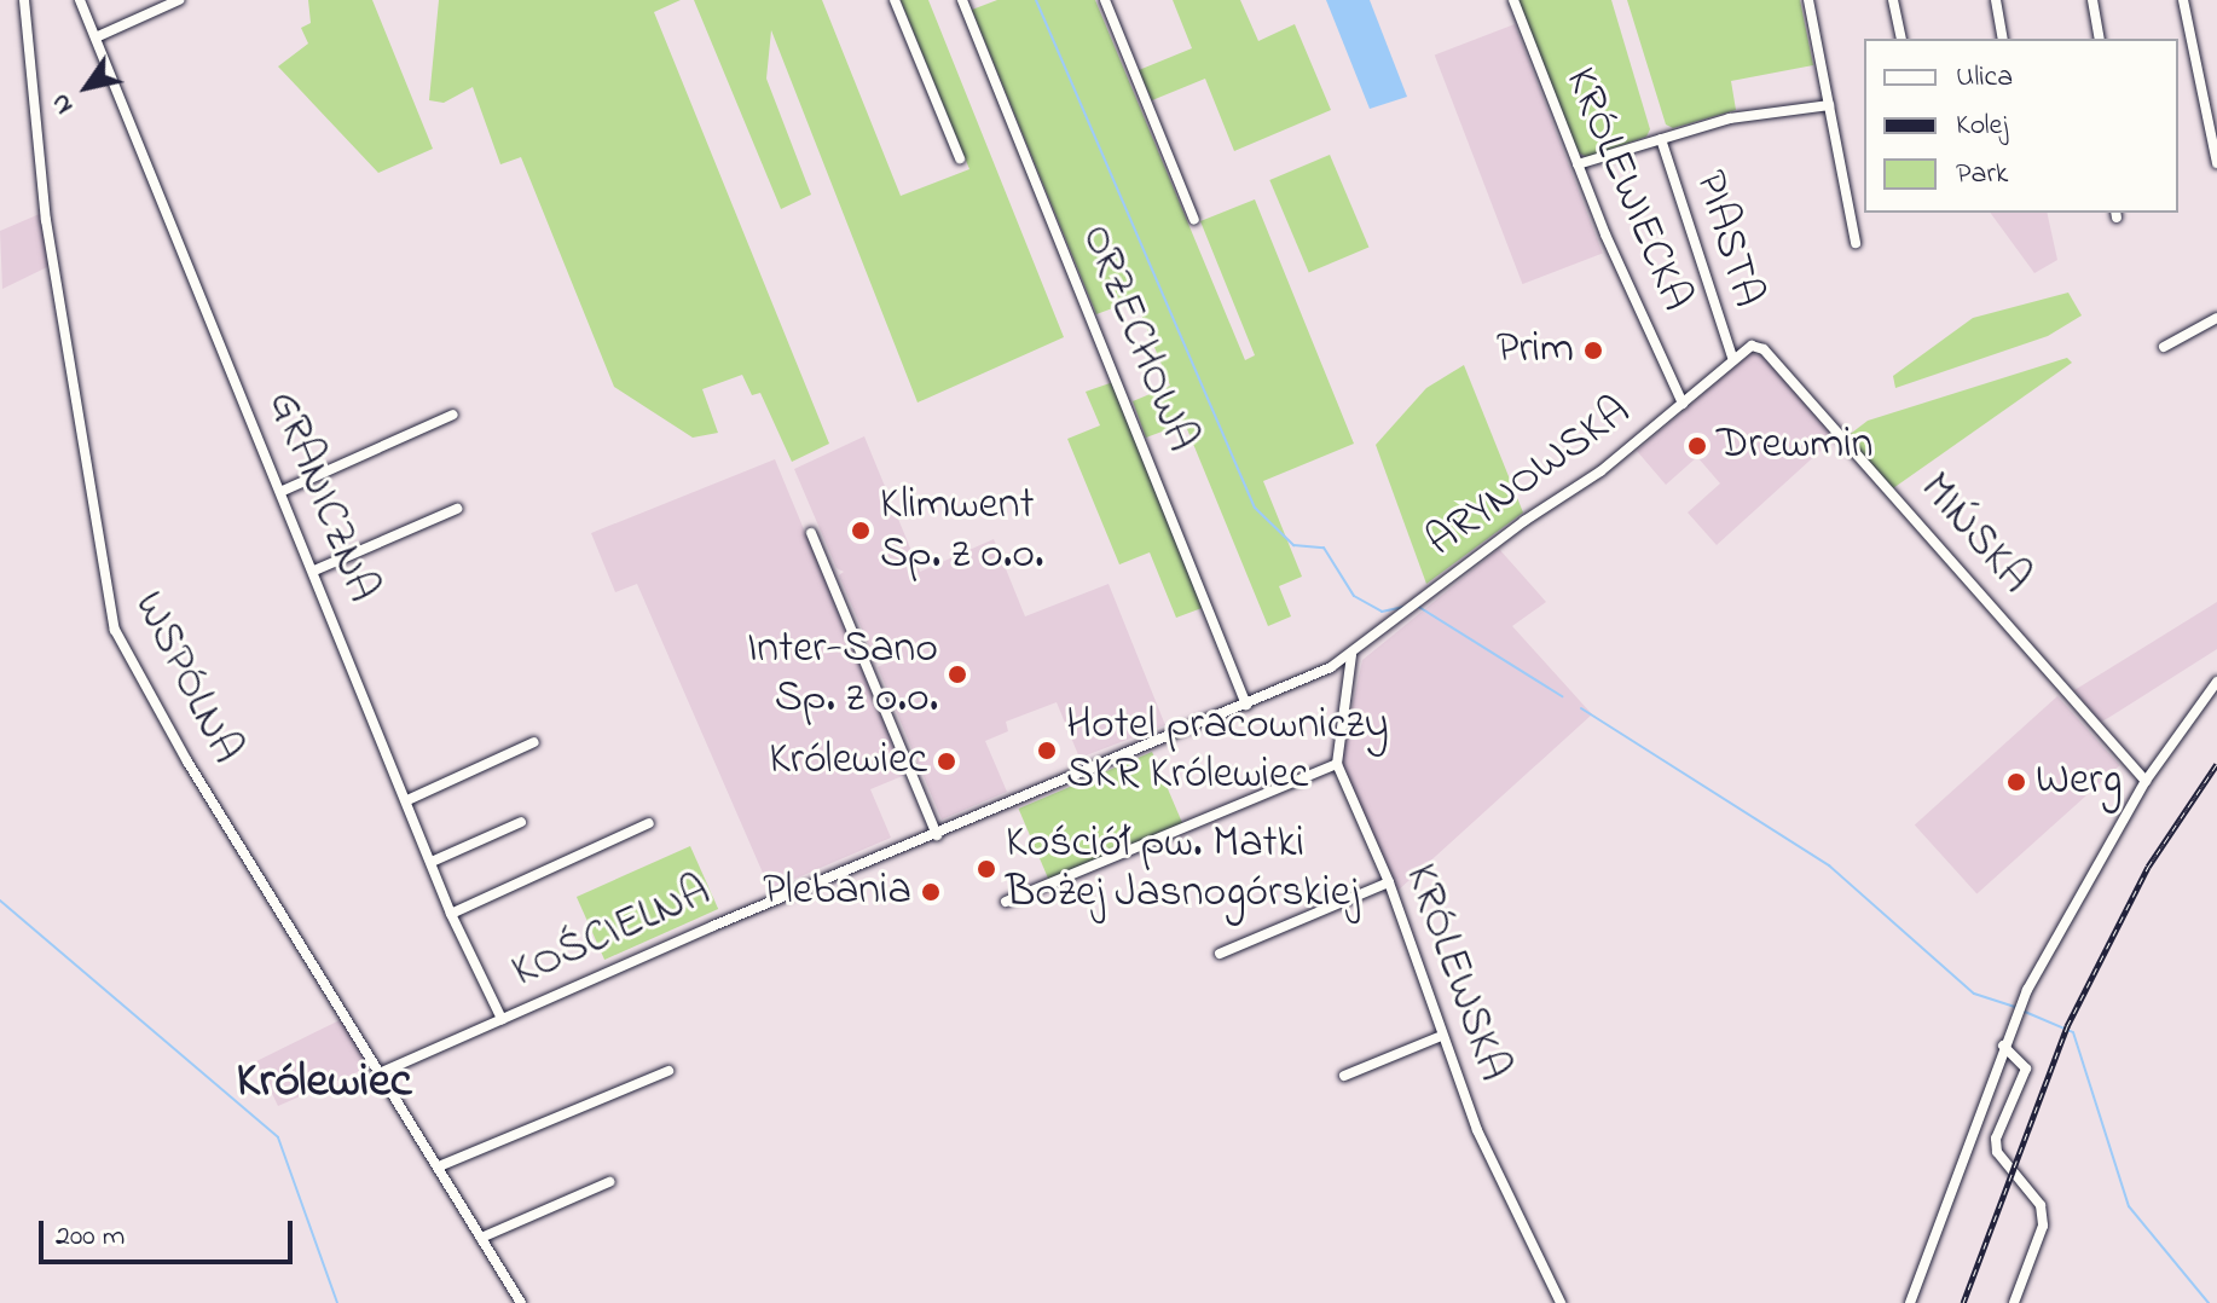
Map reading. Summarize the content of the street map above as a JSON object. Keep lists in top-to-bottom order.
{
  "streets": {
    "street": [
      "KRÓLEWIECKA",
      "PIASTA",
      "ORZECHOWA",
      "ARYNOWSKA",
      "GRANICZNA",
      "MIŃSKA",
      "WSPÓLNA",
      "KOŚCIELNA",
      "KRÓLEWSKA"
    ]
  },
  "crossings": [
    ["KRÓLEWIECKA", "ARYNOWSKA"],
    ["PIASTA", "ARYNOWSKA"],
    ["ORZECHOWA", "KOŚCIELNA"],
    ["ARYNOWSKA", "MIŃSKA"],
    ["ARYNOWSKA", "KOŚCIELNA"],
    ["GRANICZNA", "KOŚCIELNA"],
    ["WSPÓLNA", "KOŚCIELNA"]
  ],
  "districts": ["Królewiec"],
  "places": [
    "Prim",
    "Drewmin",
    "Klimwent Sp. z o.o.",
    "Inter-Sano Sp. z o.o.",
    "Hotel pracowniczy SKR Królewiec",
    "Królewiec",
    "Werg",
    "Kościół pw. Matki Bożej Jasnogórskiej",
    "Plebania"
  ],
  "legend": ["Ulica", "Kolej", "Park"],
  "scale_bar": "200 m",
  "north": "bottom left"
}
